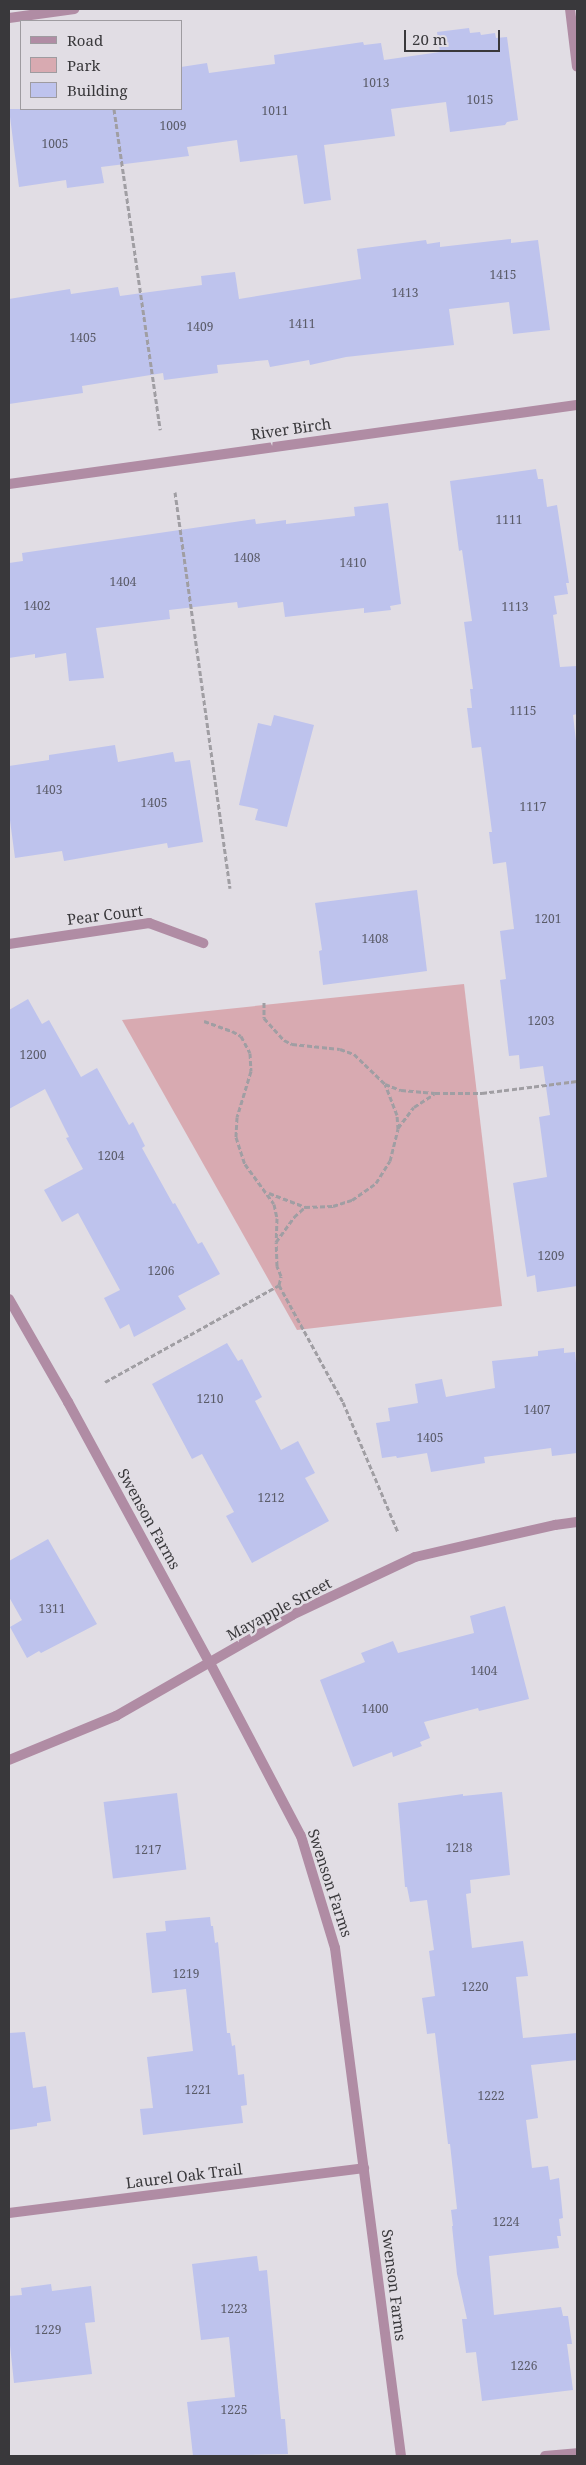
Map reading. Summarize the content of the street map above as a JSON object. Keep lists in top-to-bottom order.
{
  "streets": {
    "street": [
      "River Birch",
      "Pear Court",
      "Swenson Farms",
      "Mayapple Street",
      "Laurel Oak Trail"
    ]
  },
  "crossings": [
    ["Swenson Farms", "Mayapple Street"],
    ["Swenson Farms", "Laurel Oak Trail"]
  ],
  "house_numbers": [
    "1013",
    "1015",
    "1011",
    "1009",
    "1005",
    "1415",
    "1413",
    "1411",
    "1409",
    "1405",
    "1111",
    "1408",
    "1410",
    "1404",
    "1402",
    "1113",
    "1115",
    "1403",
    "1405",
    "1117",
    "1201",
    "1408",
    "1203",
    "1200",
    "1204",
    "1209",
    "1206",
    "1210",
    "1407",
    "1405",
    "1212",
    "1311",
    "1404",
    "1400",
    "1218",
    "1217",
    "1219",
    "1220",
    "1221",
    "1222",
    "1224",
    "1223",
    "1229",
    "1226",
    "1225"
  ],
  "legend": ["Road", "Park", "Building"],
  "scale_bar": "20 m"
}
